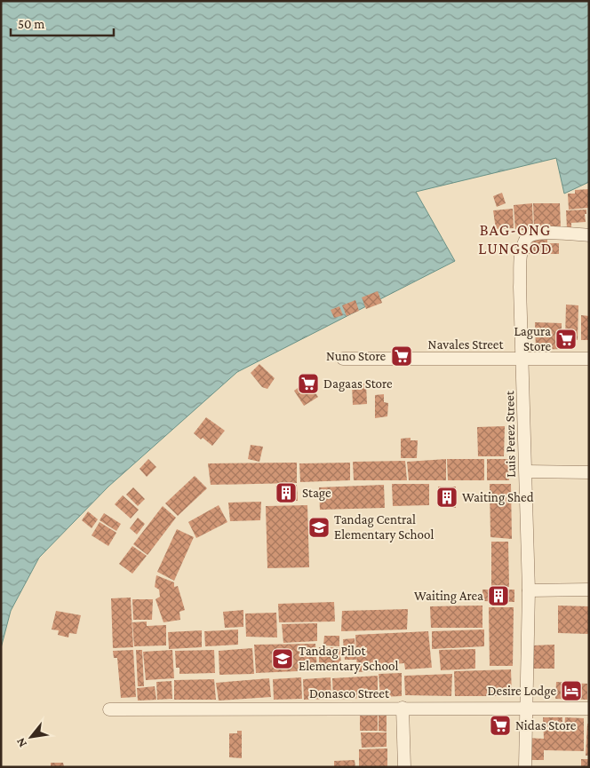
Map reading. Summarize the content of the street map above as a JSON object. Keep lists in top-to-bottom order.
{
  "streets": {
    "street": ["Navales Street", "Luis Perez Street", "Donasco Street"]
  },
  "crossings": [
    ["Navales Street", "Luis Perez Street"],
    ["Luis Perez Street", "Donasco Street"]
  ],
  "districts": ["BAG-ONG LUNGSOD"],
  "places": {
    "supermarket": [
      "Lagura Store",
      "Nuno Store",
      "Dagaas Store",
      "Nidas Store"
    ],
    "building": ["Stage", "Waiting Shed", "Waiting Area"],
    "school or university": ["Tandag Central Elementary School", "Tandag Pilot Elementary School"],
    "hotel": ["Desire Lodge"]
  },
  "scale_bar": "50 m",
  "north": "bottom left"
}
